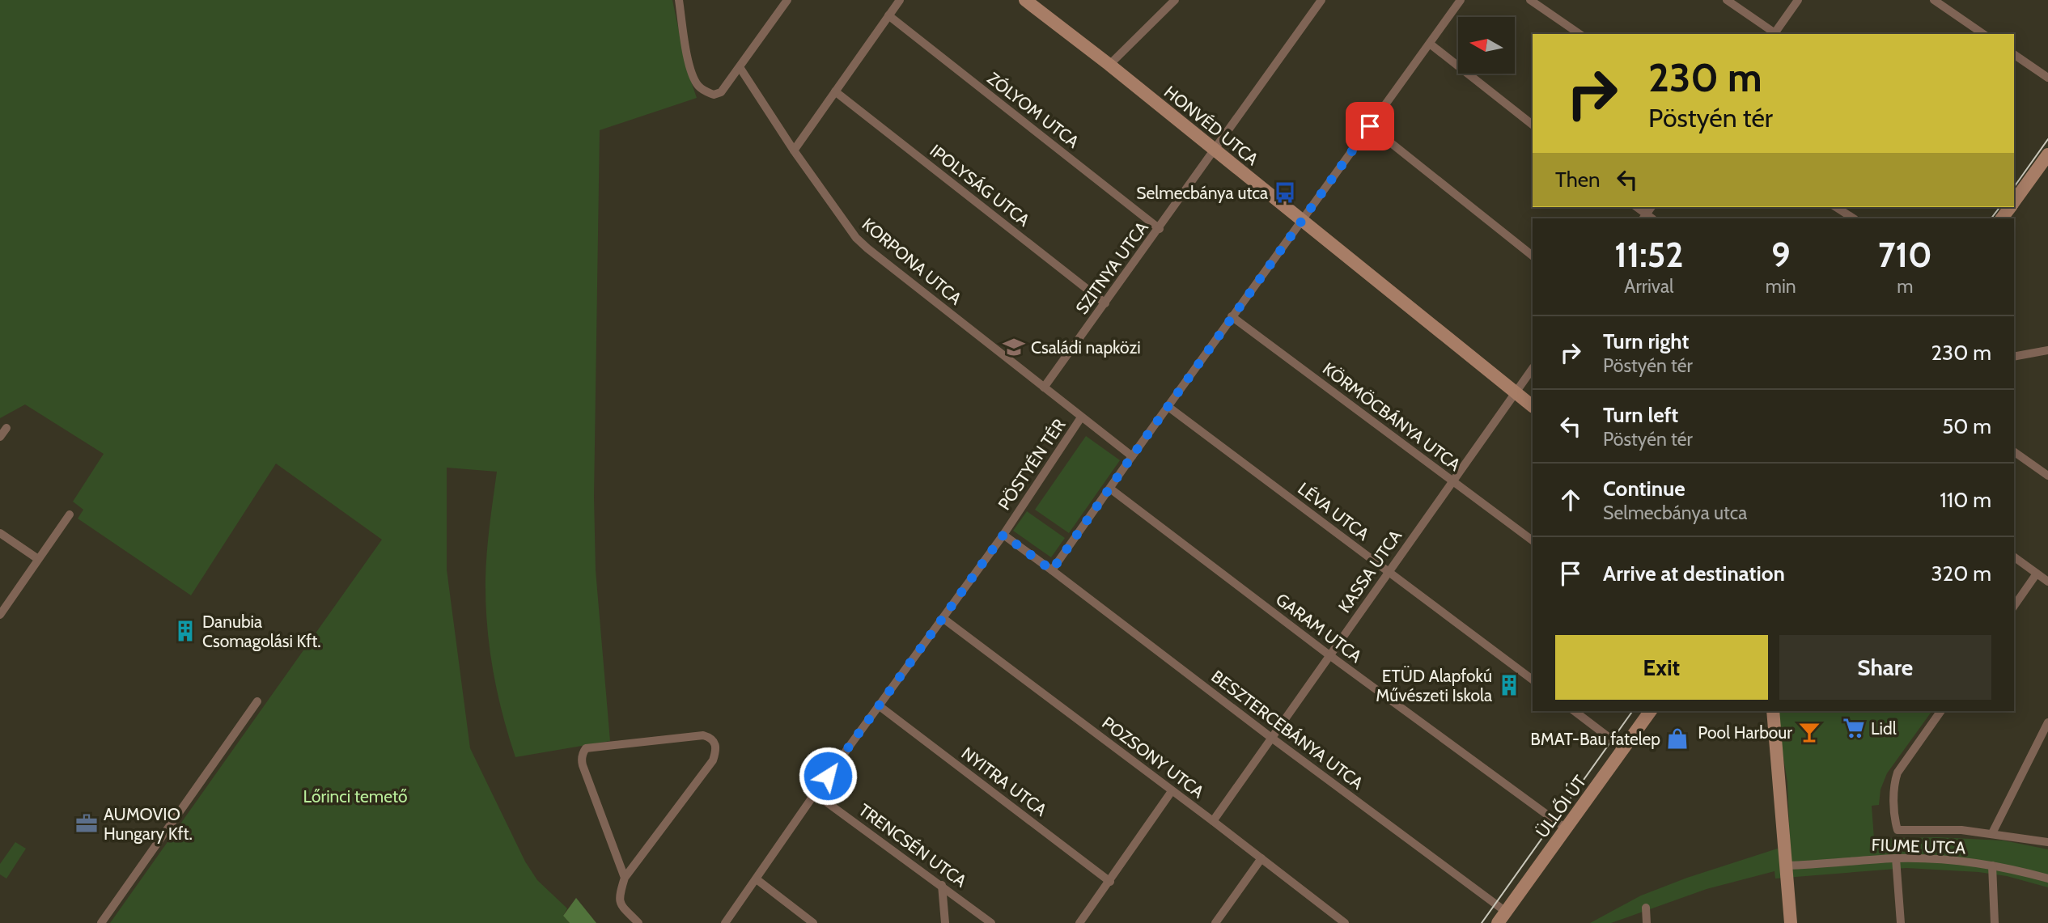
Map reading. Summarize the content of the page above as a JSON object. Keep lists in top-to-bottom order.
{
  "streets": {
    "street": [
      "ZÓLYOM UTCA",
      "HONVÉD UTCA",
      "IPOLYSÁG UTCA",
      "KORPONA UTCA",
      "SZITNYA UTCA",
      "KÖRMÖCBÁNYA UTCA",
      "PÖSTYÉN TÉR",
      "LÉVA UTCA",
      "KASSA UTCA",
      "GARAM UTCA",
      "BESZTERCEBÁNYA UTCA",
      "POZSONY UTCA",
      "NYITRA UTCA",
      "ÜLLŐI ÚT",
      "TRENCSÉN UTCA",
      "FIUME UTCA"
    ]
  },
  "crossings": [
    ["ZÓLYOM UTCA", "SZITNYA UTCA"],
    ["HONVÉD UTCA", "SZITNYA UTCA"],
    ["HONVÉD UTCA", "KASSA UTCA"],
    ["IPOLYSÁG UTCA", "SZITNYA UTCA"],
    ["KORPONA UTCA", "SZITNYA UTCA"],
    ["KORPONA UTCA", "PÖSTYÉN TÉR"],
    ["KÖRMÖCBÁNYA UTCA", "KASSA UTCA"],
    ["PÖSTYÉN TÉR", "BESZTERCEBÁNYA UTCA"],
    ["LÉVA UTCA", "KASSA UTCA"],
    ["KASSA UTCA", "GARAM UTCA"],
    ["KASSA UTCA", "BESZTERCEBÁNYA UTCA"],
    ["KASSA UTCA", "POZSONY UTCA"],
    ["GARAM UTCA", "ÜLLŐI ÚT"],
    ["BESZTERCEBÁNYA UTCA", "ÜLLŐI ÚT"]
  ],
  "parks": ["Lőrinci temető"],
  "places": {
    "bus stop": ["Selmecbánya utca"],
    "school or university": ["Családi napközi"],
    "building": ["Danubia Csomagolási Kft.", "ETÜD Alapfokú Művészeti Iskola"],
    "supermarket": ["Lidl"],
    "bar": ["Pool Harbour"],
    "shop": ["BMAT-Bau fatelep"],
    "office": ["AUMOVIO Hungary Kft."]
  },
  "north": "left",
  "page": {
    "turn": ["230 m", "Pöstyén tér"],
    "then": "Then",
    "eta": [
      "11:52",
      "Arrival",
      "9",
      "min",
      "710",
      "m"
    ],
    "list": [
      {
        "name": "Turn right",
        "note": "Pöstyén tér",
        "value": "230 m"
      },
      {
        "name": "Turn left",
        "note": "Pöstyén tér",
        "value": "50 m"
      },
      {
        "name": "Continue",
        "note": "Selmecbánya utca",
        "value": "110 m"
      },
      {
        "name": "Arrive at destination",
        "value": "320 m"
      }
    ],
    "buttons": ["Exit", "Share"]
  }
}
